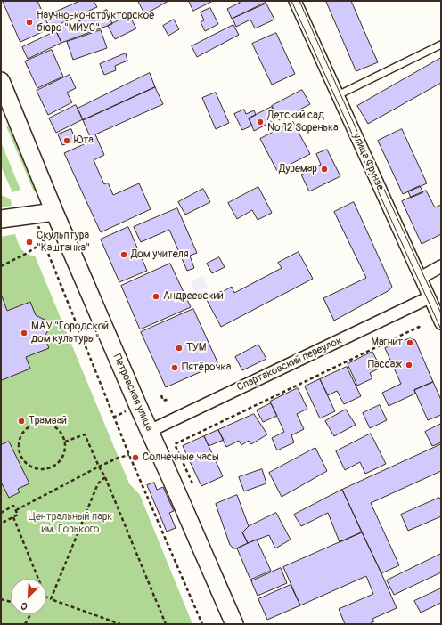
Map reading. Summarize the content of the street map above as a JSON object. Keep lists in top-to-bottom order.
{
  "streets": {
    "main road": ["Петровская улица"],
    "street": ["улица Фрунзе", "Спартаковский переулок"]
  },
  "crossings": [
    ["улица Фрунзе", "Спартаковский переулок"],
    ["Спартаковский переулок", "Петровская улица"]
  ],
  "parks": ["Центральный парк им. Горького"],
  "places": [
    "Научно-конструкторское бюро \"МИУС\"",
    "Детский сад № 12 Зоренька",
    "Юта",
    "Дуремар",
    "Скульптура \"Каштанка\"",
    "Дом учителя",
    "Андреевский",
    "МАУ \"Городской дом культуры\"",
    "Магнит",
    "ТУМ",
    "Пассаж",
    "Пятёрочка",
    "Трамвай",
    "Солнечные часы"
  ],
  "north": "bottom left"
}
